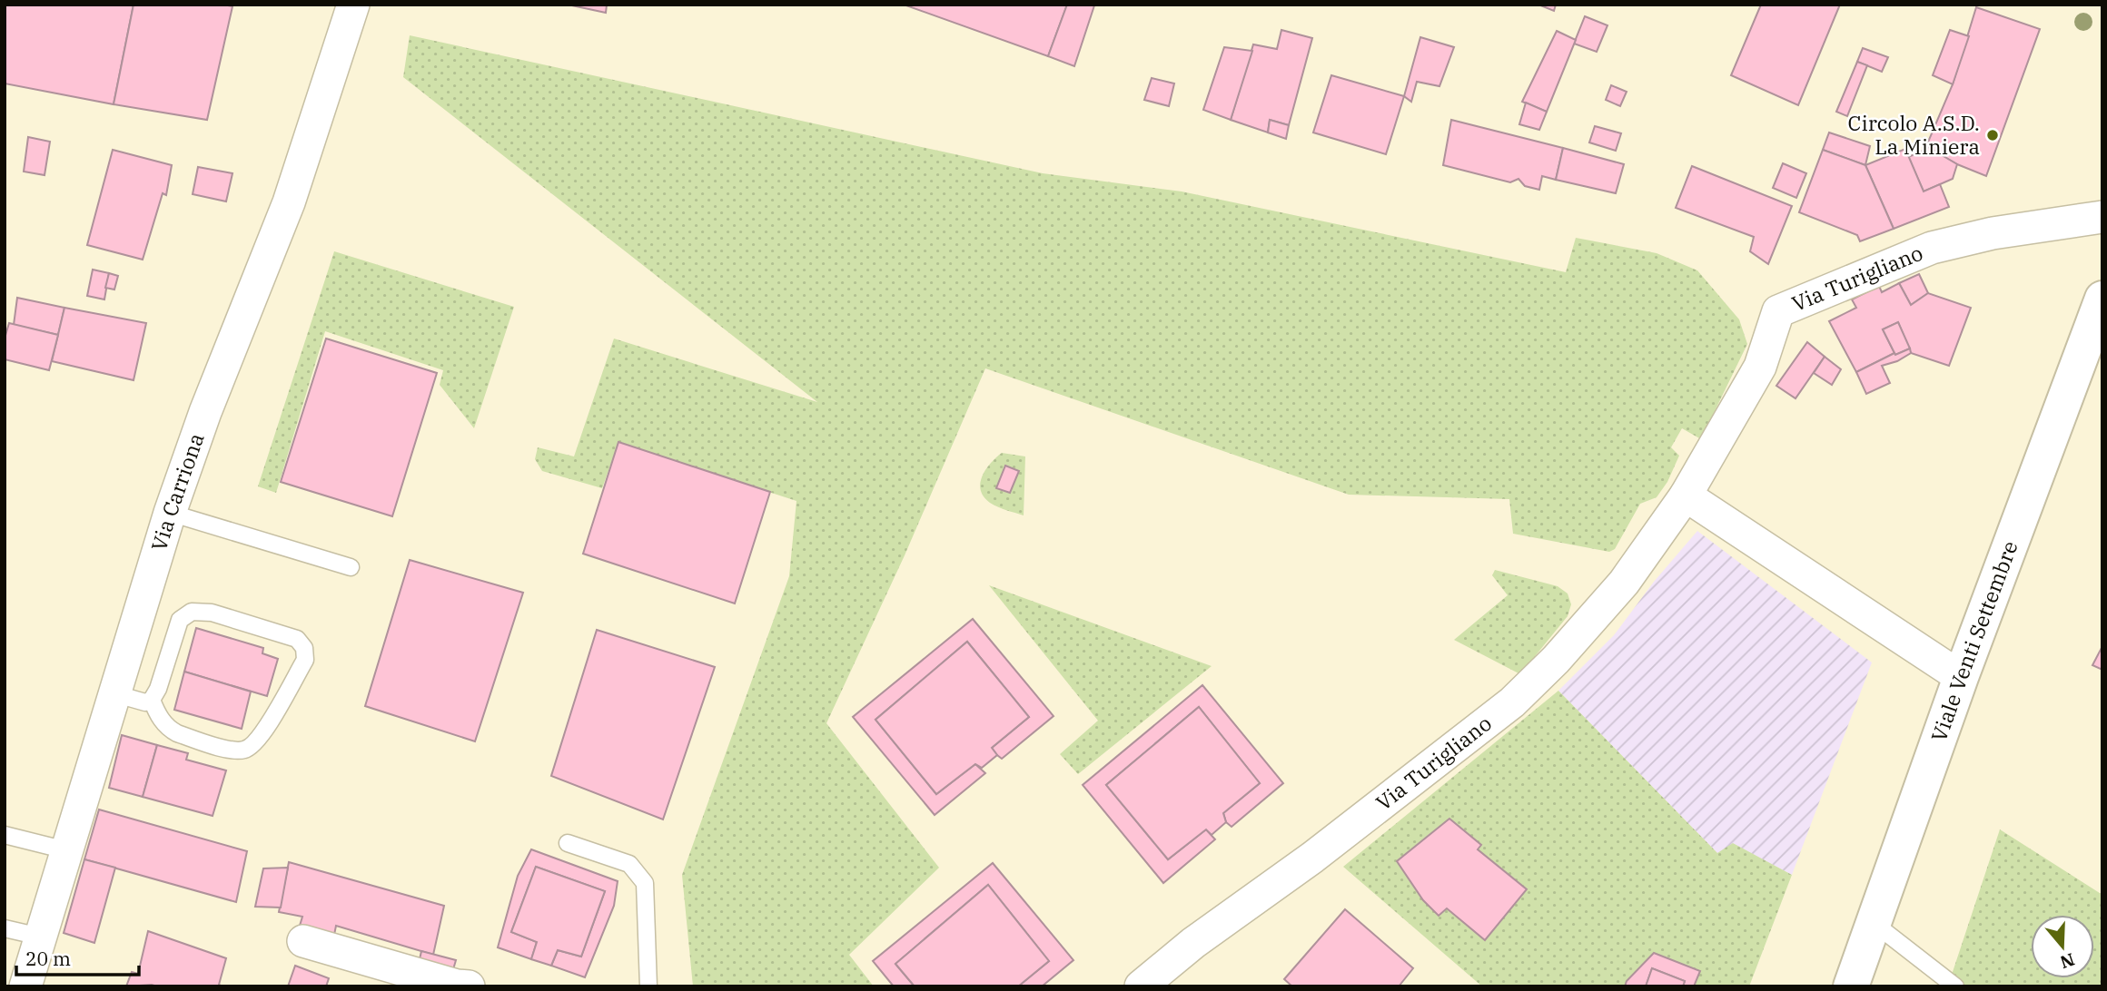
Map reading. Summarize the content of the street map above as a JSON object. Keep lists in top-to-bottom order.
{
  "streets": {
    "main road": ["Viale Venti Settembre"],
    "street": ["Via Turigliano", "Via Carriona"]
  },
  "places": ["Circolo A.S.D. La Miniera"],
  "scale_bar": "20 m",
  "north": "bottom"
}
